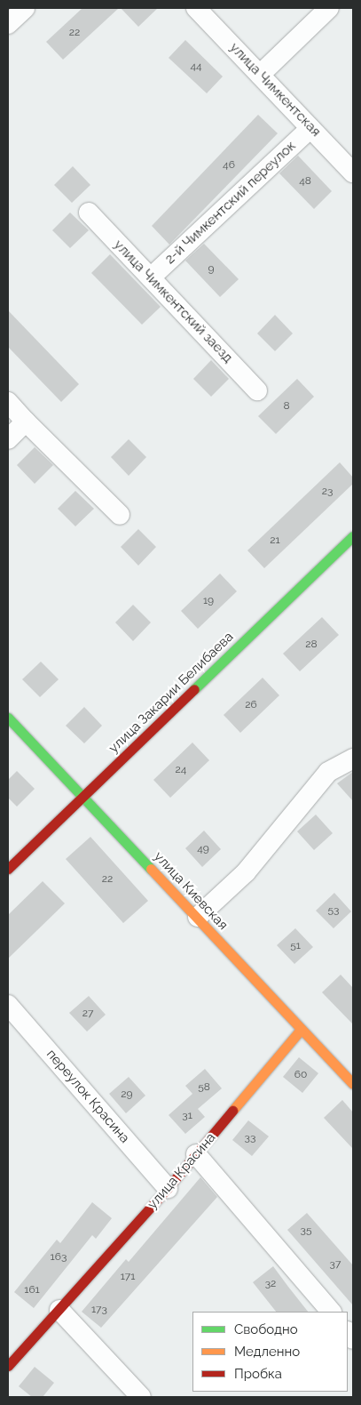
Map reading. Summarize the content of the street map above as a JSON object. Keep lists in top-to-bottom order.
{
  "streets": {
    "street": [
      "улица Чимкентская",
      "2-й Чимкентский переулок",
      "улица Чимкентский заезд",
      "улица Закарии Белибаева",
      "улица Киевская",
      "переулок Красина",
      "улица Красина"
    ]
  },
  "crossings": [
    ["улица Чимкентская", "2-й Чимкентский переулок"],
    ["2-й Чимкентский переулок", "улица Чимкентский заезд"],
    ["улица Закарии Белибаева", "улица Киевская"],
    ["улица Киевская", "улица Красина"],
    ["переулок Красина", "улица Красина"]
  ],
  "house_numbers": [
    "22",
    "44",
    "46",
    "48",
    "9",
    "8",
    "23",
    "21",
    "19",
    "28",
    "26",
    "24",
    "49",
    "22",
    "53",
    "51",
    "27",
    "60",
    "58",
    "29",
    "31",
    "33",
    "35",
    "163",
    "37",
    "171",
    "32",
    "161",
    "173"
  ],
  "legend": ["Свободно", "Медленно", "Пробка"]
}
